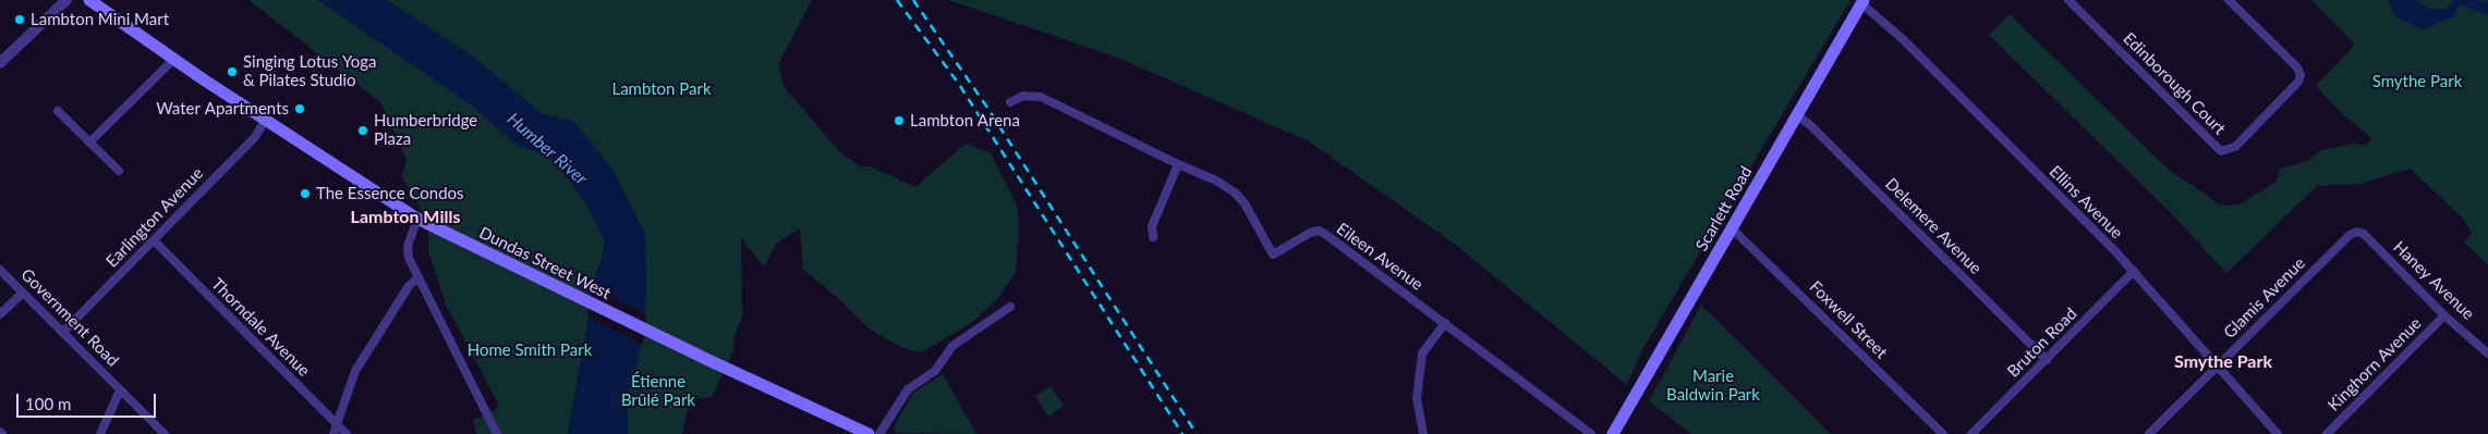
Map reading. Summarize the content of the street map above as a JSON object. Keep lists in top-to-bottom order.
{
  "streets": {
    "main road": ["Scarlett Road", "Dundas Street West"],
    "street": [
      "Edinborough Court",
      "Ellins Avenue",
      "Earlington Avenue",
      "Delemere Avenue",
      "Eileen Avenue",
      "Haney Avenue",
      "Glamis Avenue",
      "Government Road",
      "Foxwell Street",
      "Thorndale Avenue",
      "Bruton Road",
      "Kinghorn Avenue"
    ]
  },
  "crossings": [
    ["Ellins Avenue", "Scarlett Road"],
    ["Ellins Avenue", "Glamis Avenue"],
    ["Ellins Avenue", "Bruton Road"],
    ["Scarlett Road", "Delemere Avenue"],
    ["Scarlett Road", "Foxwell Street"],
    ["Earlington Avenue", "Dundas Street West"],
    ["Earlington Avenue", "Government Road"],
    ["Earlington Avenue", "Thorndale Avenue"],
    ["Delemere Avenue", "Bruton Road"],
    ["Haney Avenue", "Glamis Avenue"],
    ["Haney Avenue", "Kinghorn Avenue"]
  ],
  "districts": ["Lambton Mills", "Smythe Park"],
  "water": ["Humber River"],
  "parks": [
    "Smythe Park",
    "Lambton Park",
    "Home Smith Park",
    "Marie Baldwin Park",
    "Étienne Brûlé Park"
  ],
  "places": [
    "Lambton Mini Mart",
    "Singing Lotus Yoga & Pilates Studio",
    "Water Apartments",
    "Lambton Arena",
    "Humberbridge Plaza",
    "The Essence Condos"
  ],
  "scale_bar": "100 m"
}
